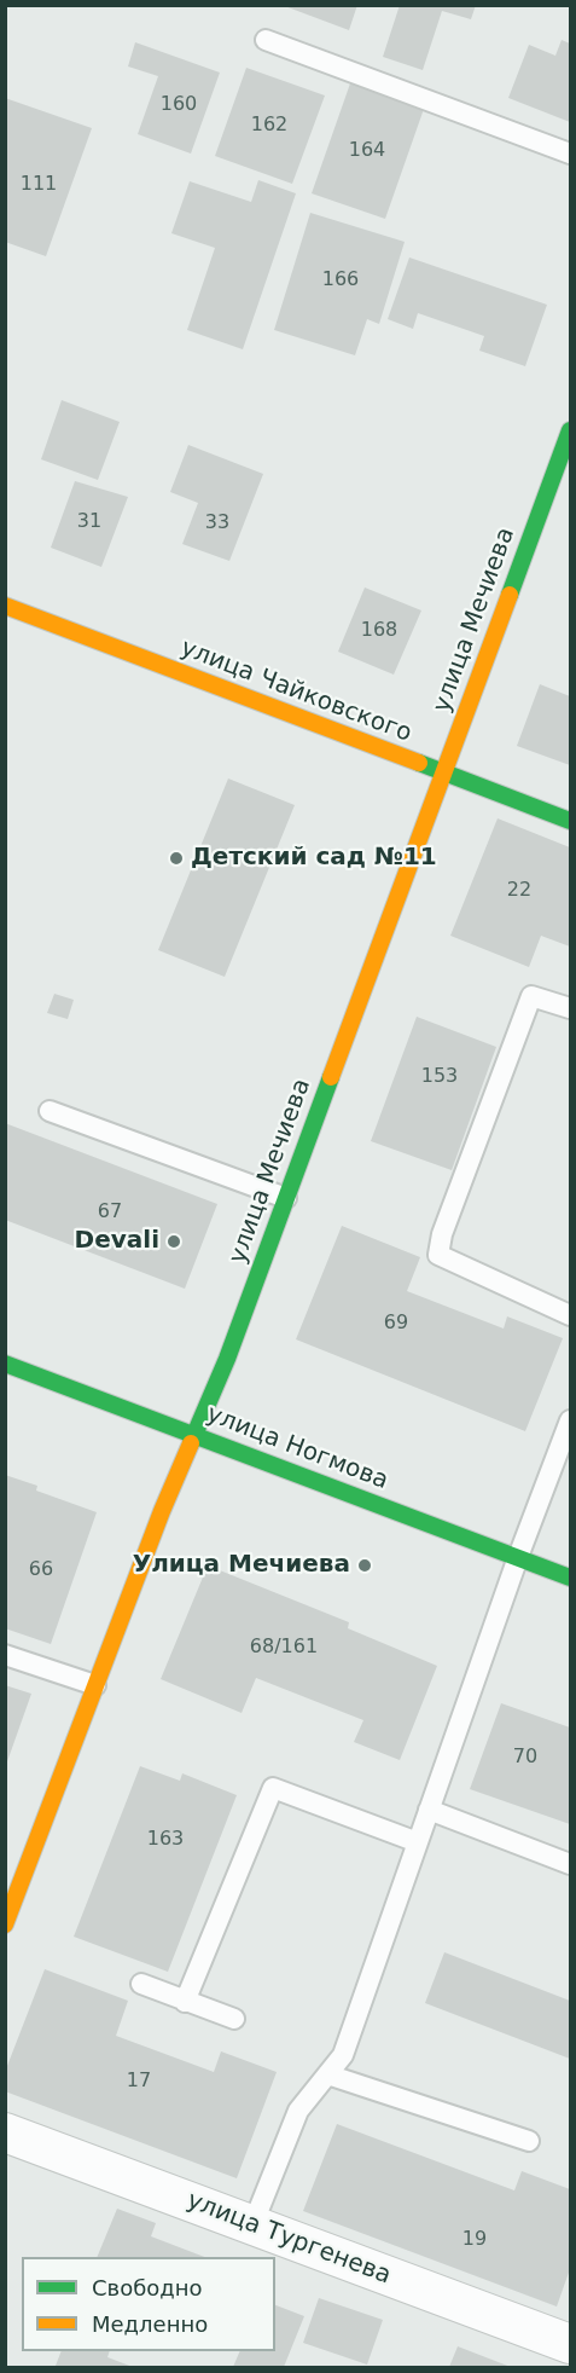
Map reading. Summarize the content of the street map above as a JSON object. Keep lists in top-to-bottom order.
{
  "streets": {
    "street": [
      "улица Мечиева",
      "улица Чайковского",
      "улица Ногмова",
      "улица Тургенева"
    ]
  },
  "crossings": [
    ["улица Мечиева", "улица Чайковского"],
    ["улица Мечиева", "улица Ногмова"]
  ],
  "places": ["Детский сад №11", "Devali", "Улица Мечиева"],
  "house_numbers": [
    "160",
    "162",
    "164",
    "111",
    "166",
    "31",
    "33",
    "168",
    "22",
    "153",
    "67",
    "69",
    "66",
    "68/161",
    "70",
    "163",
    "17",
    "19"
  ],
  "legend": ["Свободно", "Медленно"]
}
